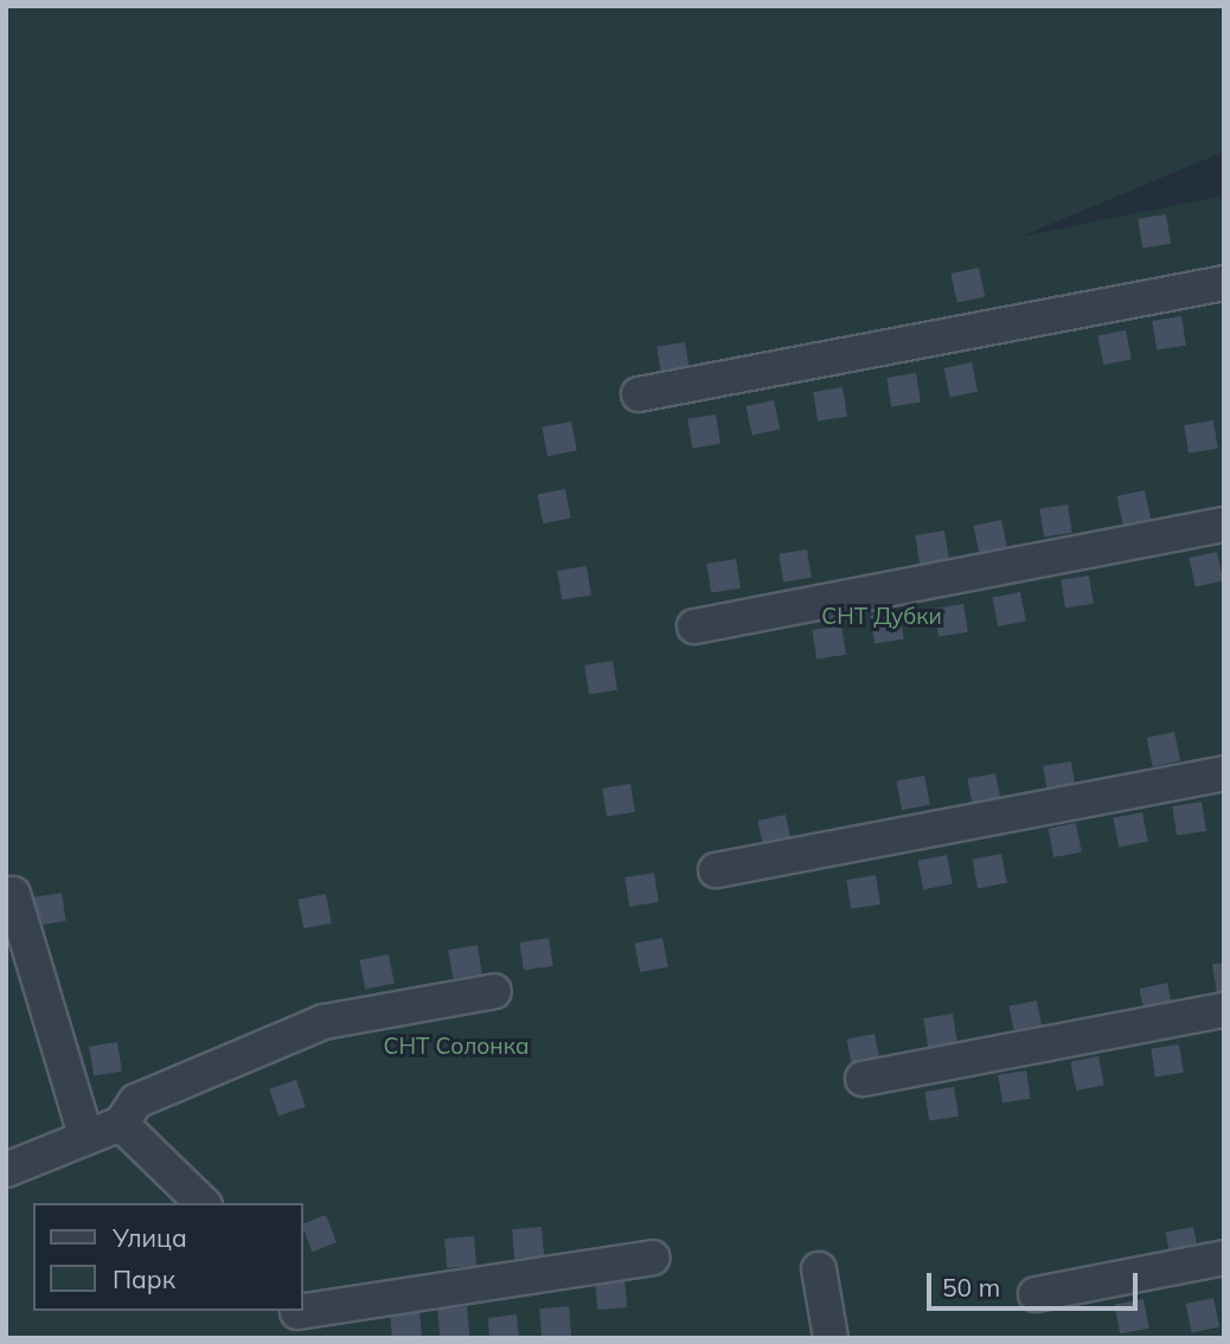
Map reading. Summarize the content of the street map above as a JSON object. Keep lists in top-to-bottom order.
{
  "parks": ["СНТ Дубки", "СНТ Солонка"],
  "legend": ["Улица", "Парк"],
  "scale_bar": "50 m"
}
